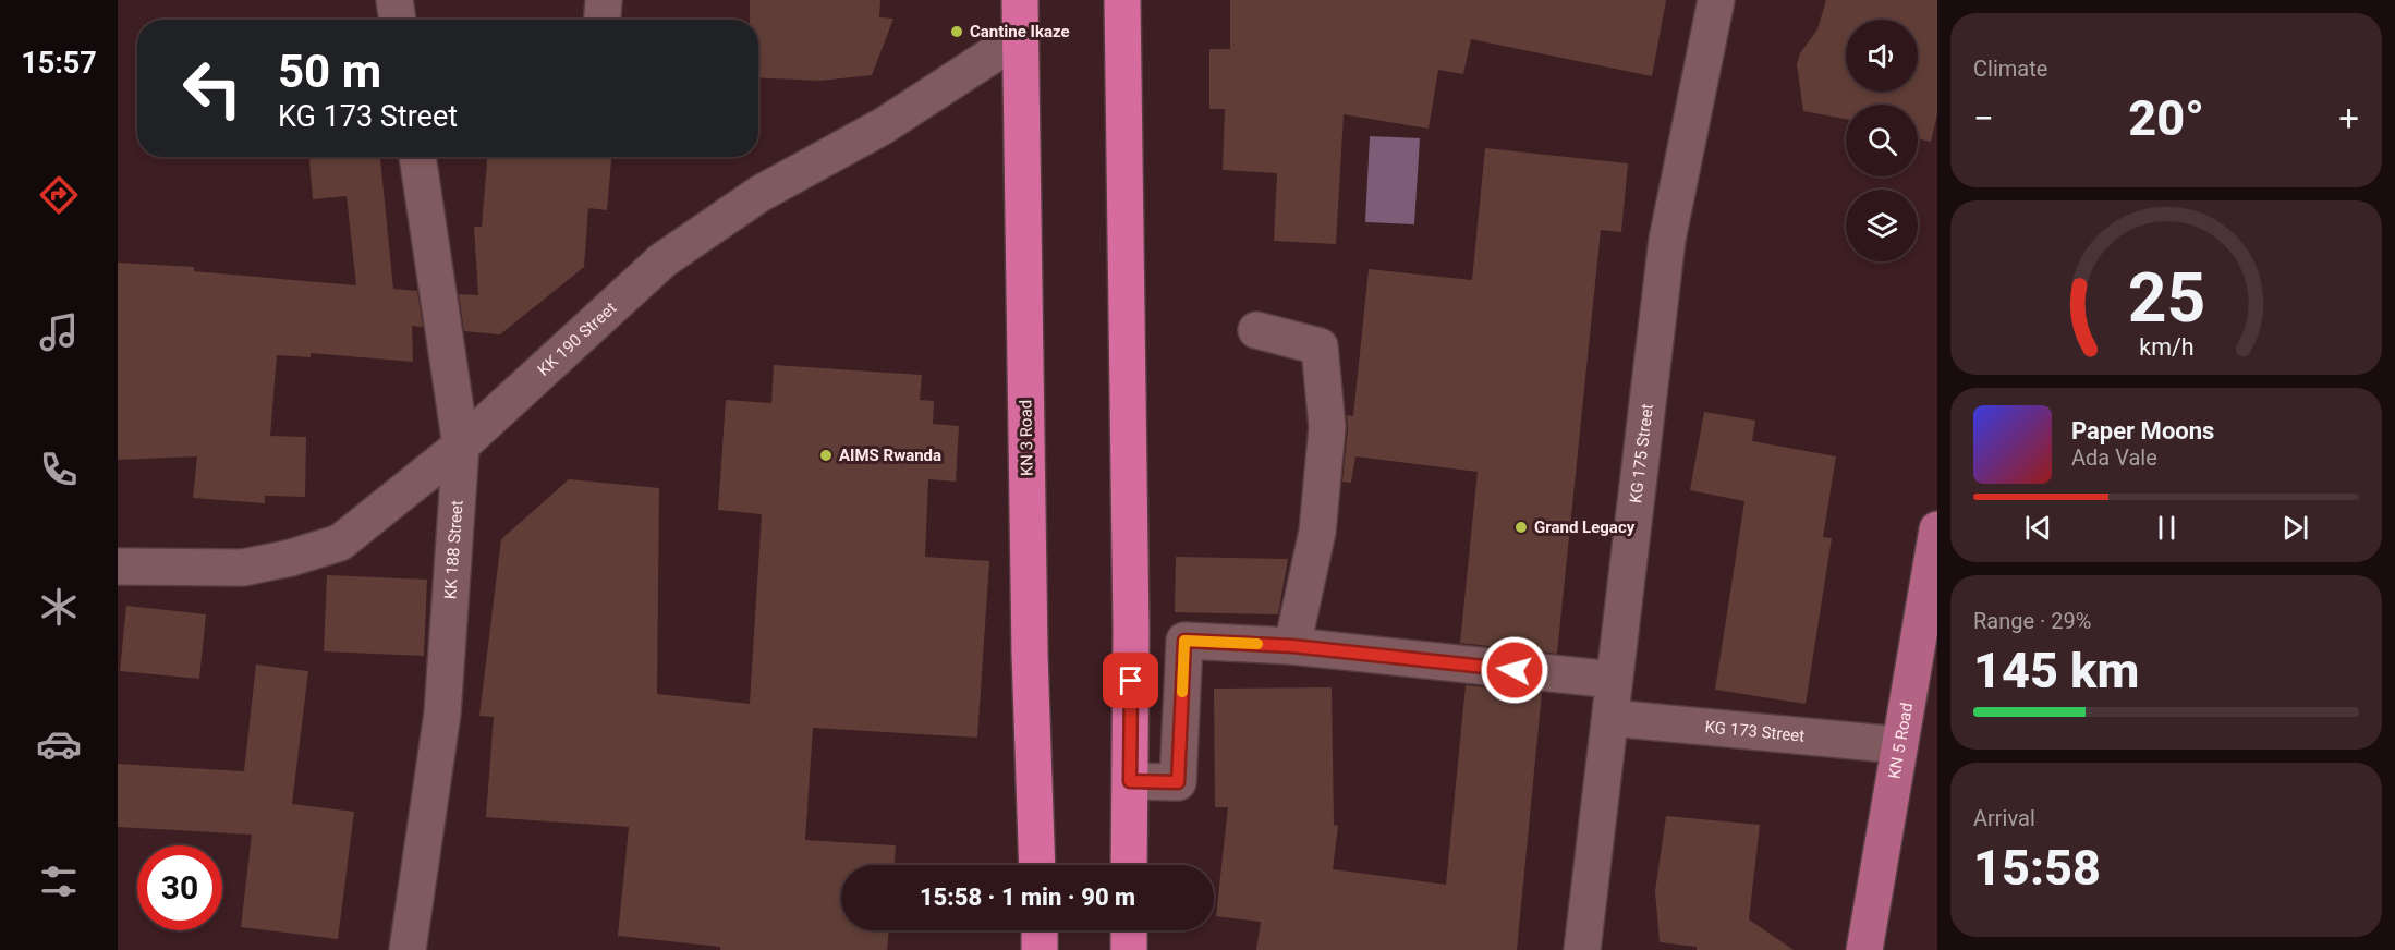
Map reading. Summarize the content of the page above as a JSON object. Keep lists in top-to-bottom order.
{
  "streets": {
    "highway": ["KN 3 Road"],
    "main road": ["KN 5 Road"],
    "street": [
      "KK 190 Street",
      "KG 175 Street",
      "KK 188 Street",
      "KG 173 Street"
    ]
  },
  "crossings": [
    ["KK 190 Street", "KN 3 Road"],
    ["KK 190 Street", "KK 188 Street"],
    ["KG 175 Street", "KG 173 Street"],
    ["KG 173 Street", "KN 5 Road"]
  ],
  "places": ["Cantine Ikaze", "AIMS Rwanda", "Grand Legacy"],
  "page": {
    "tabs": "15:57",
    "tile": [
      "Climate",
      ["Range · 29%", "145 km"],
      ["Arrival", "15:58"]
    ],
    "turn": ["50 m", "KG 173 Street"],
    "heat": ["−", "20°", "+"],
    "song": ["Paper Moons", "Ada Vale"],
    "limit": "30",
    "trip": "15:58 · 1 min · 90 m",
    "gauge": ["25", "km/h"]
  }
}
